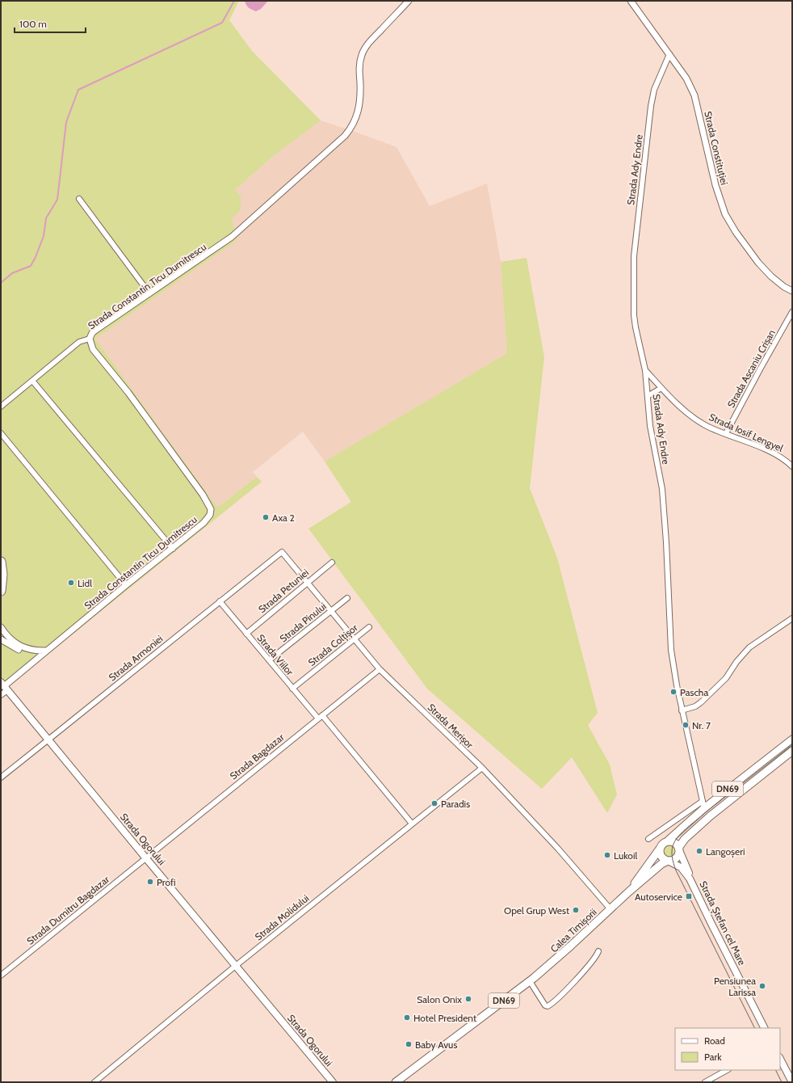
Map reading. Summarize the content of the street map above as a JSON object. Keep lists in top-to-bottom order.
{
  "streets": {
    "main road": [
      "DN69",
      "Strada Ogorului",
      "Strada Ștefan cel Mare",
      "Calea Timișorii"
    ],
    "street": [
      "Strada Constituției",
      "Strada Ady Endre",
      "Strada Constantin Ticu Dumitrescu",
      "Strada Ascaniu Crișan",
      "Strada Iosif Lengyel",
      "Strada Petuniei",
      "Strada Pinului",
      "Strada Colțișor",
      "Strada Viilor",
      "Strada Armoniei",
      "Strada Merișor",
      "Strada Bagdazar",
      "Strada Dumitru Bagdazar",
      "Strada Molidului"
    ]
  },
  "crossings": [
    ["Strada Constituției", "Strada Ady Endre"],
    ["Strada Ady Endre", "Strada Iosif Lengyel"],
    ["Strada Ady Endre", "DN69"],
    ["Strada Constantin Ticu Dumitrescu", "Strada Ogorului"],
    ["Strada Ascaniu Crișan", "Strada Iosif Lengyel"],
    ["Strada Petuniei", "Strada Viilor"],
    ["Strada Petuniei", "Strada Merișor"],
    ["Strada Pinului", "Strada Viilor"],
    ["Strada Pinului", "Strada Merișor"],
    ["Strada Colțișor", "Strada Viilor"],
    ["Strada Colțișor", "Strada Merișor"],
    ["Strada Viilor", "Strada Armoniei"],
    ["Strada Viilor", "Strada Bagdazar"],
    ["Strada Viilor", "Strada Molidului"],
    ["Strada Armoniei", "Strada Merișor"],
    ["Strada Armoniei", "Strada Ogorului"],
    ["Strada Merișor", "Strada Bagdazar"],
    ["Strada Merișor", "Strada Molidului"],
    ["Strada Merișor", "Calea Timișorii"],
    ["Strada Bagdazar", "Strada Ogorului"],
    ["Strada Bagdazar", "Strada Dumitru Bagdazar"],
    ["DN69", "Strada Ștefan cel Mare"],
    ["DN69", "Calea Timișorii"],
    ["Strada Ogorului", "Strada Dumitru Bagdazar"],
    ["Strada Ogorului", "Strada Molidului"],
    ["Strada Ștefan cel Mare", "Calea Timișorii"]
  ],
  "places": {
    "other": [
      "Axa 2",
      "Lidl",
      "Pascha",
      "Nr. 7",
      "Paradis",
      "Langoșeri",
      "Lukoil",
      "Profi",
      "Opel Grup West",
      "Pensiunea Larissa",
      "Salon Onix",
      "Hotel President",
      "Baby Avus"
    ],
    "transit": ["Autoservice"]
  },
  "legend": ["Road", "Park"],
  "scale_bar": "100 m"
}
